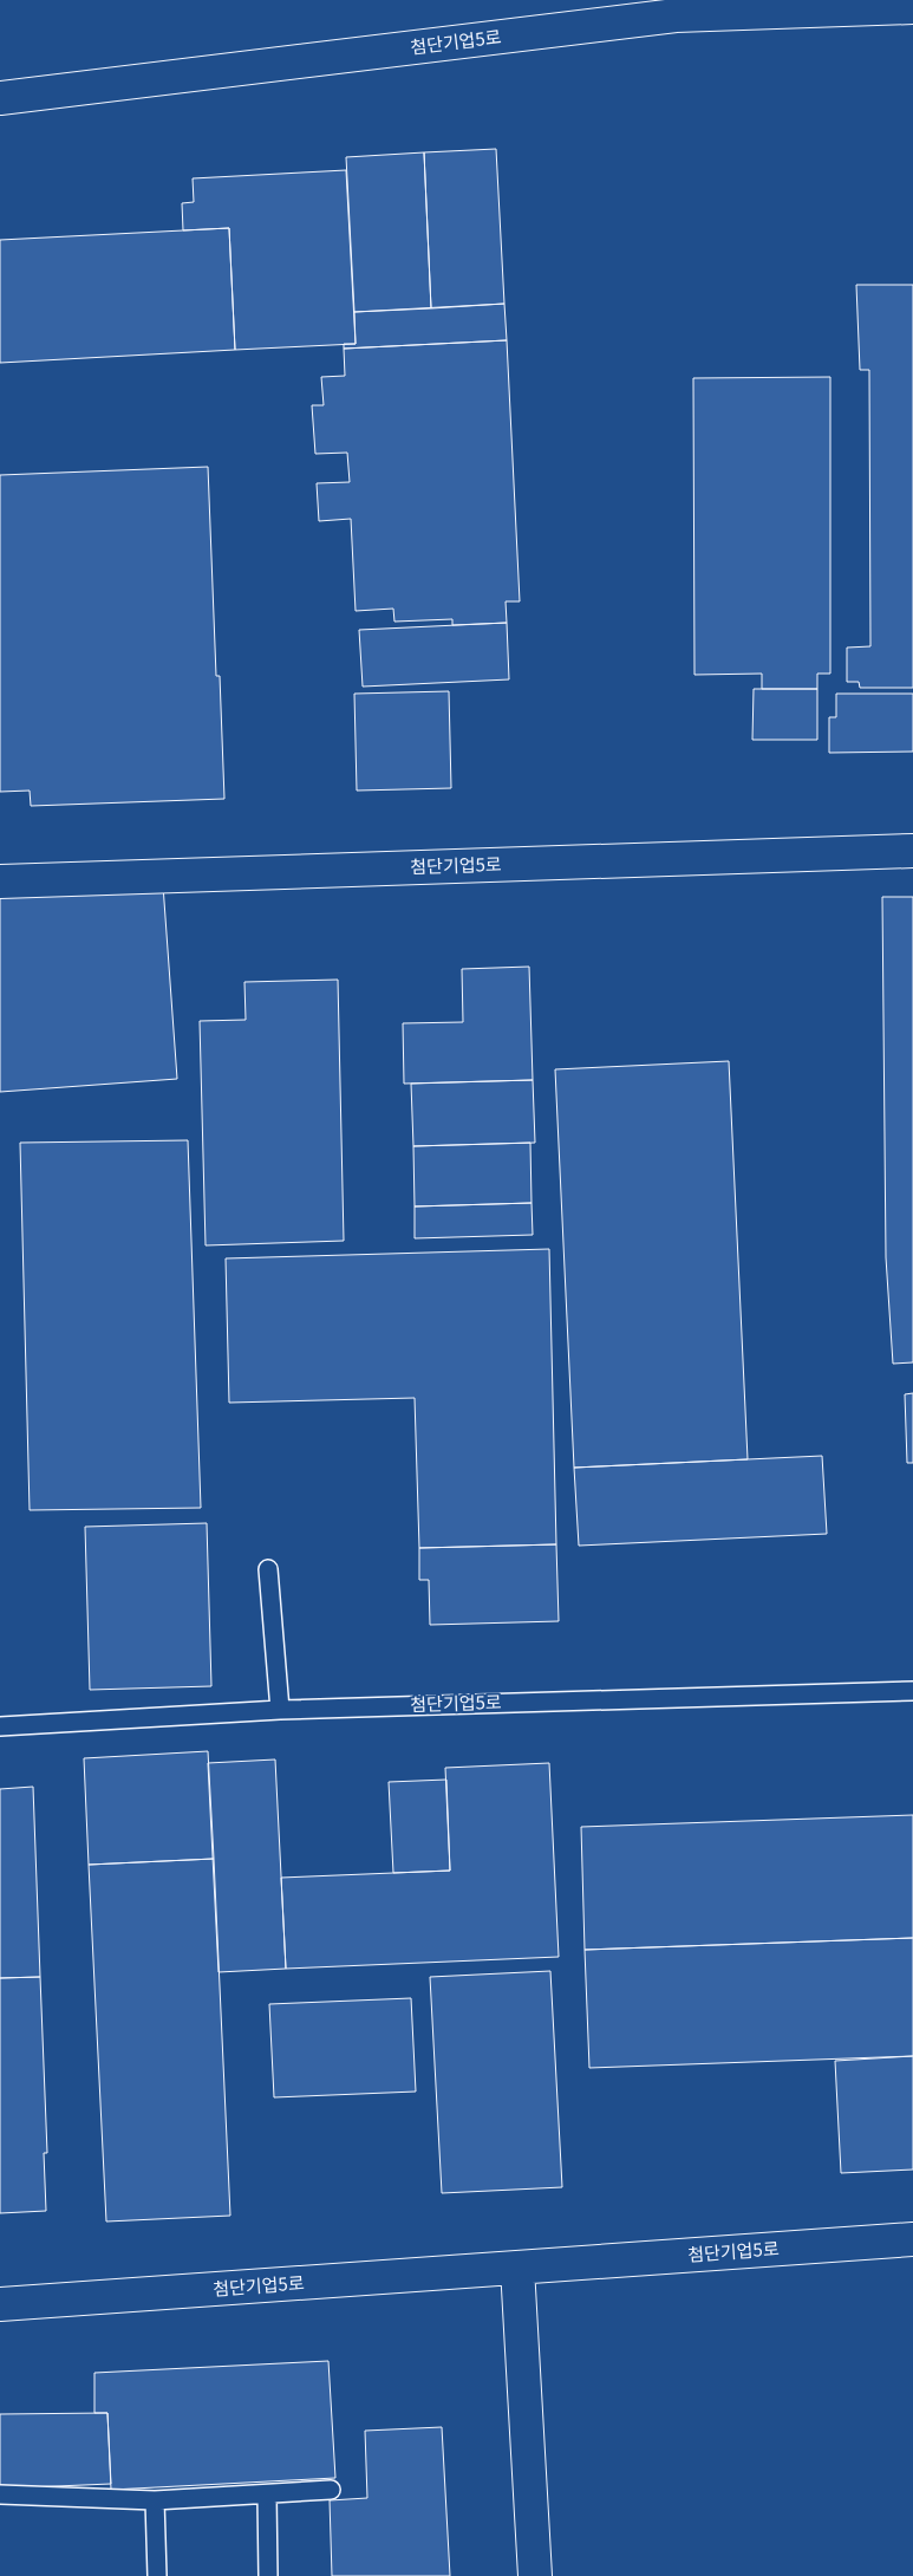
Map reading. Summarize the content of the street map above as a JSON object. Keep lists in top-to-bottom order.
{
  "streets": {
    "street": ["첨단기업5로"]
  }
}
